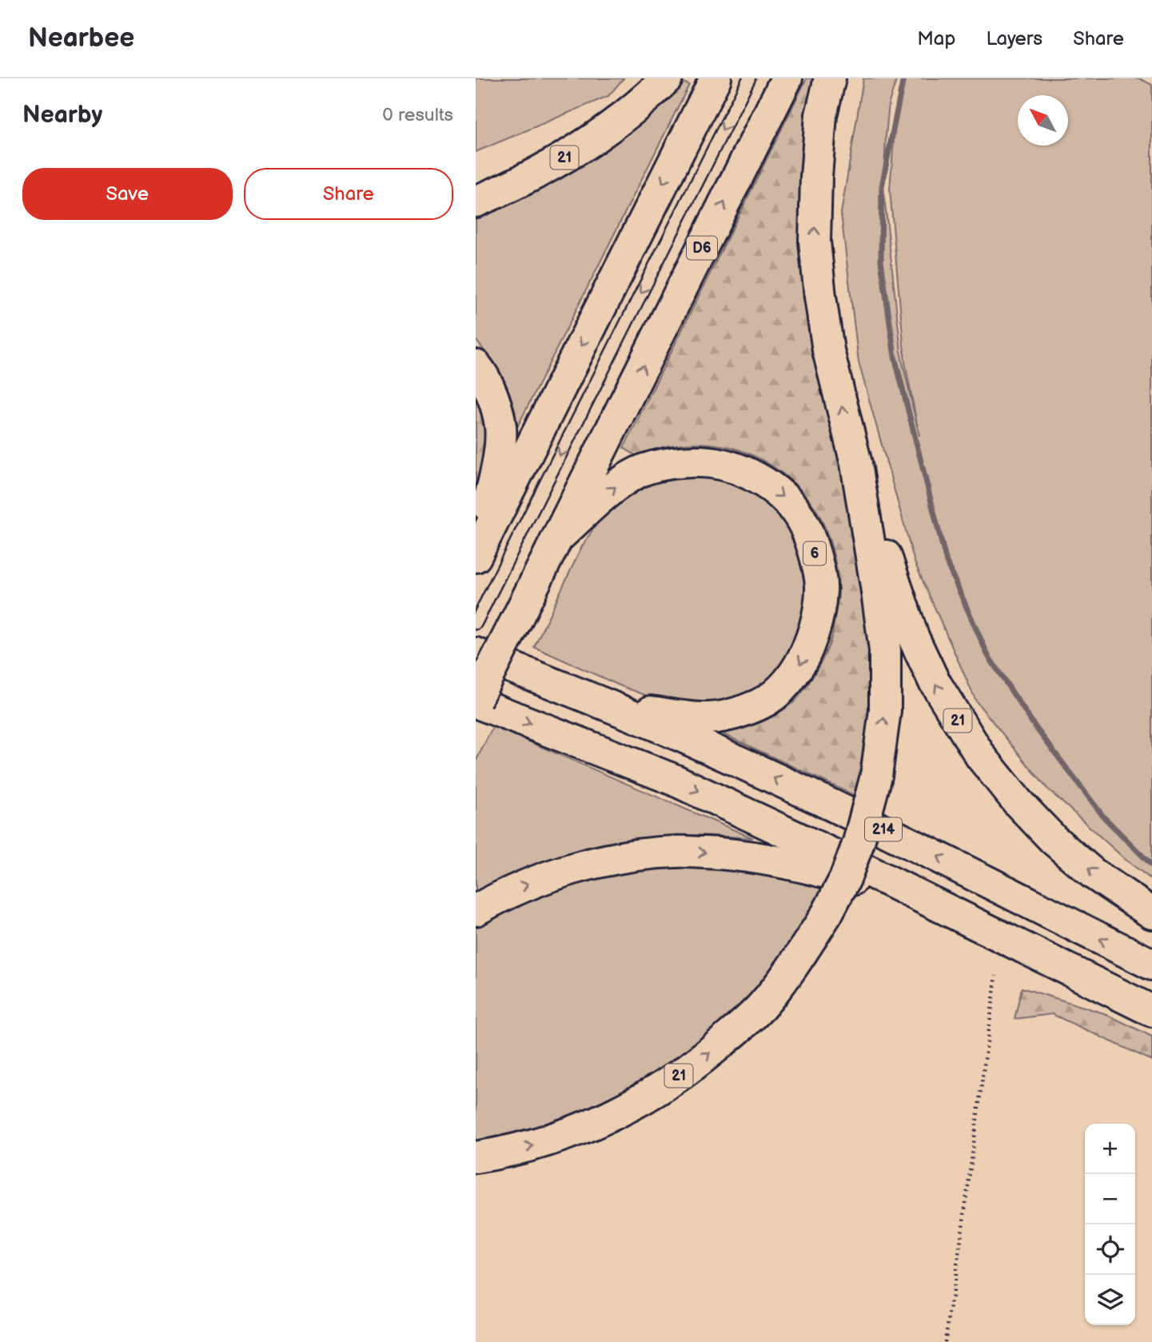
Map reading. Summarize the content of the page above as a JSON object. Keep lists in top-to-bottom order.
{
  "streets": {
    "highway": [
      "21",
      "D6",
      "6",
      "214"
    ]
  },
  "crossings": [
    ["D6", "6"],
    ["6", "214"]
  ],
  "north": "top left",
  "page": {
    "header": "Nearbee",
    "nav": ["Map", "Layers", "Share"],
    "heading": ["Nearby", "0 results"],
    "buttons": ["Save", "Share"],
    "map_buttons": ["+", "−"]
  }
}
